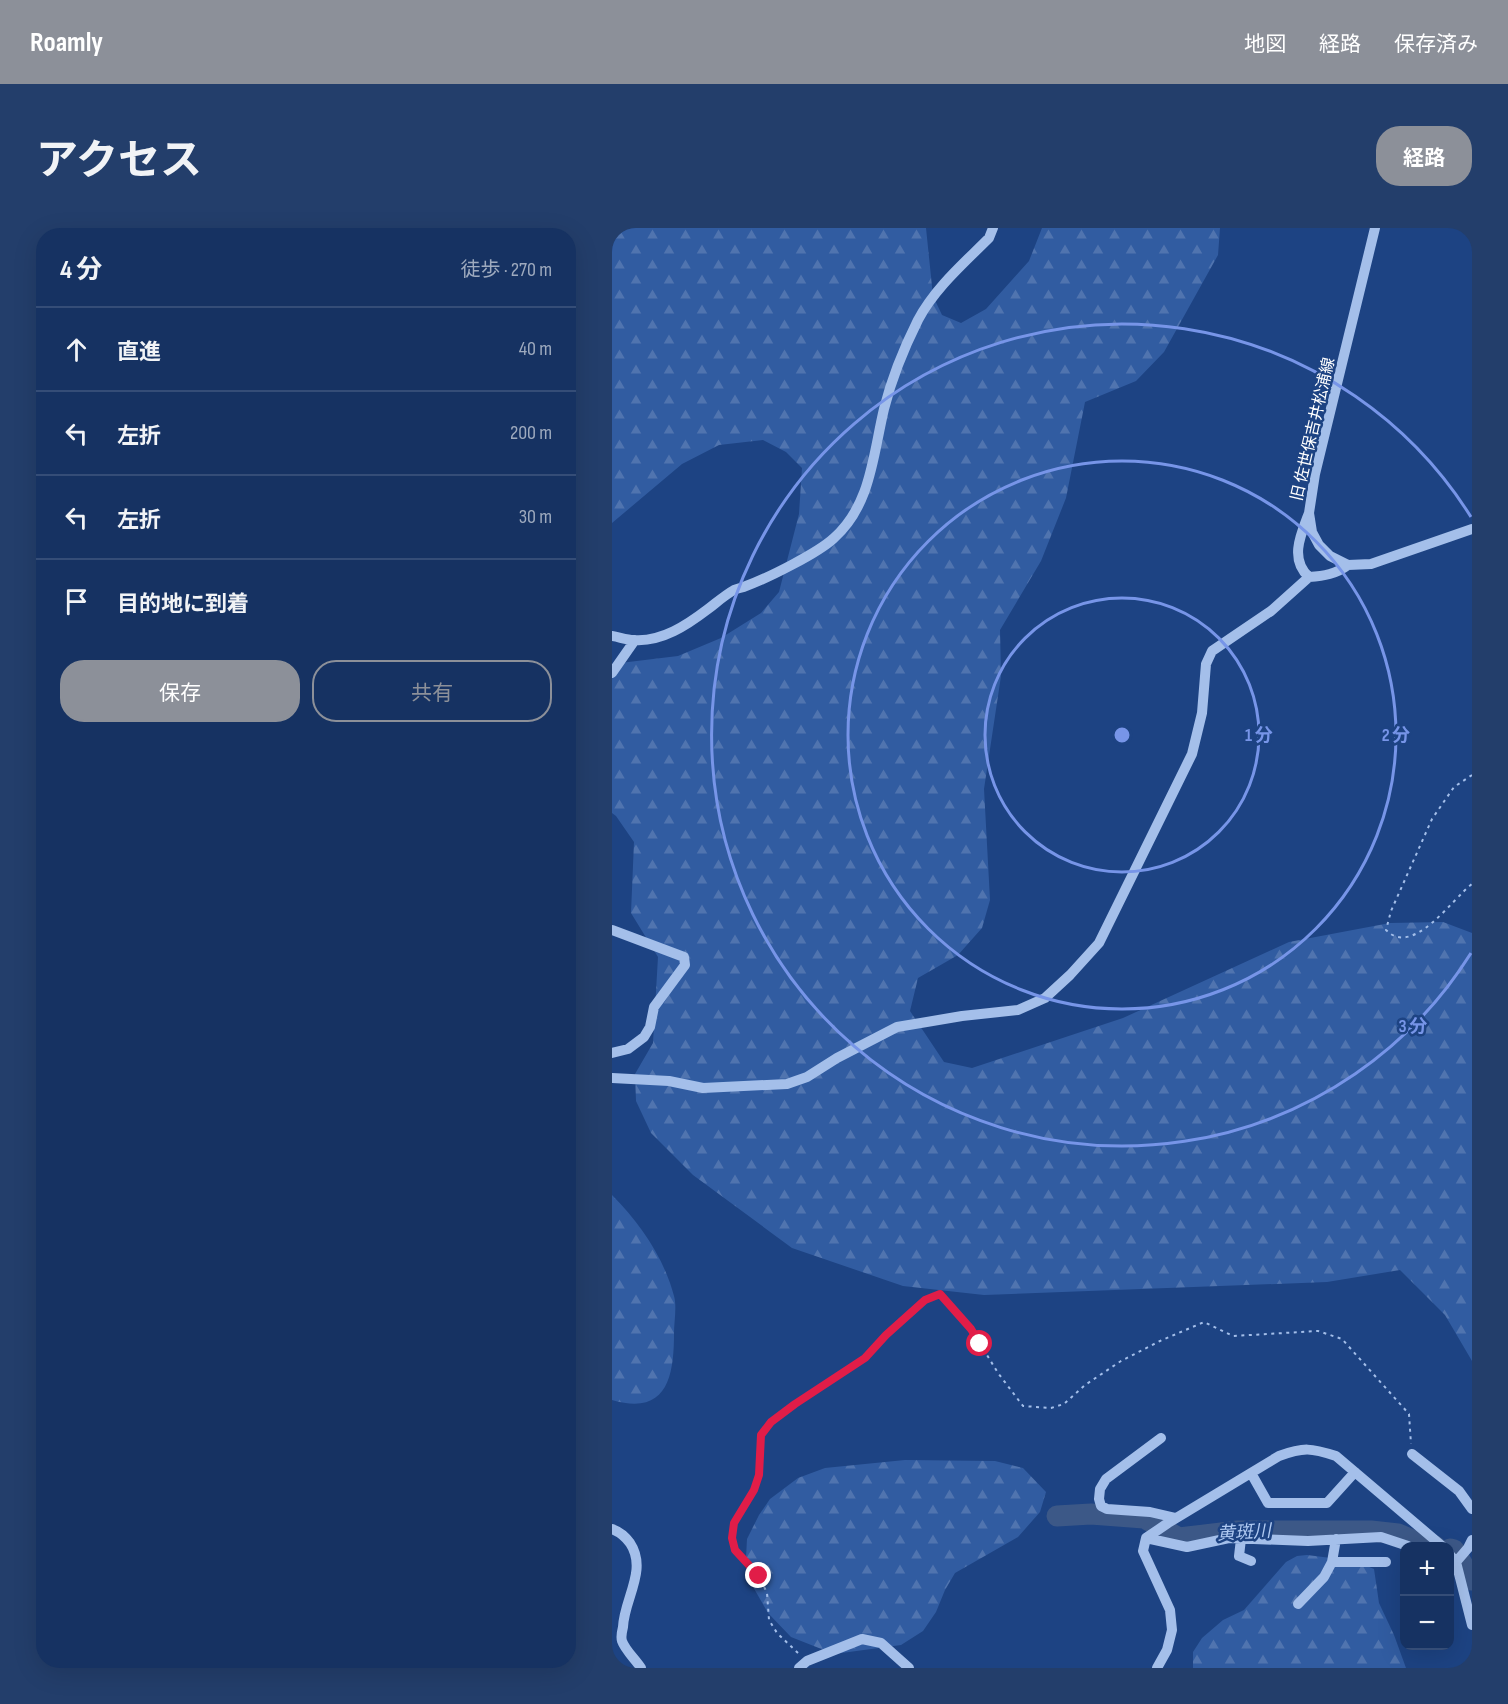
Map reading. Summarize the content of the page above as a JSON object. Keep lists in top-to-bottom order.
{
  "streets": {
    "street": ["旧 佐世保吉井松浦線"]
  },
  "water": ["黄斑川"],
  "page": {
    "header": "Roamly",
    "nav": ["地図", "経路", "保存済み"],
    "title": "アクセス",
    "buttons": [
      "経路",
      ["保存", "共有"]
    ],
    "heading": ["4 分", "徒歩 · 270 m"],
    "list": [
      ["直進", "40 m"],
      ["左折", "200 m"],
      ["左折", "30 m"],
      "目的地に到着"
    ],
    "map_buttons": ["+", "−"]
  },
  "rings": ["1 分", "2 分", "3 分"]
}
